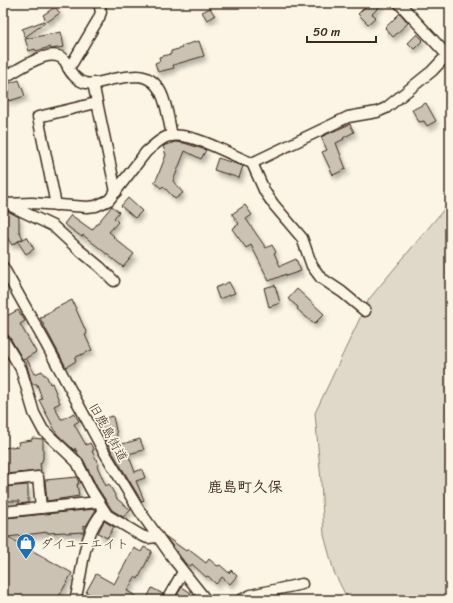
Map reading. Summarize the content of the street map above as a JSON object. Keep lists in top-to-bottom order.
{
  "streets": {
    "street": ["旧鹿島街道"]
  },
  "districts": ["鹿島町久保"],
  "places": {
    "shop": ["ダイユーエイト"]
  },
  "scale_bar": "50 m"
}
